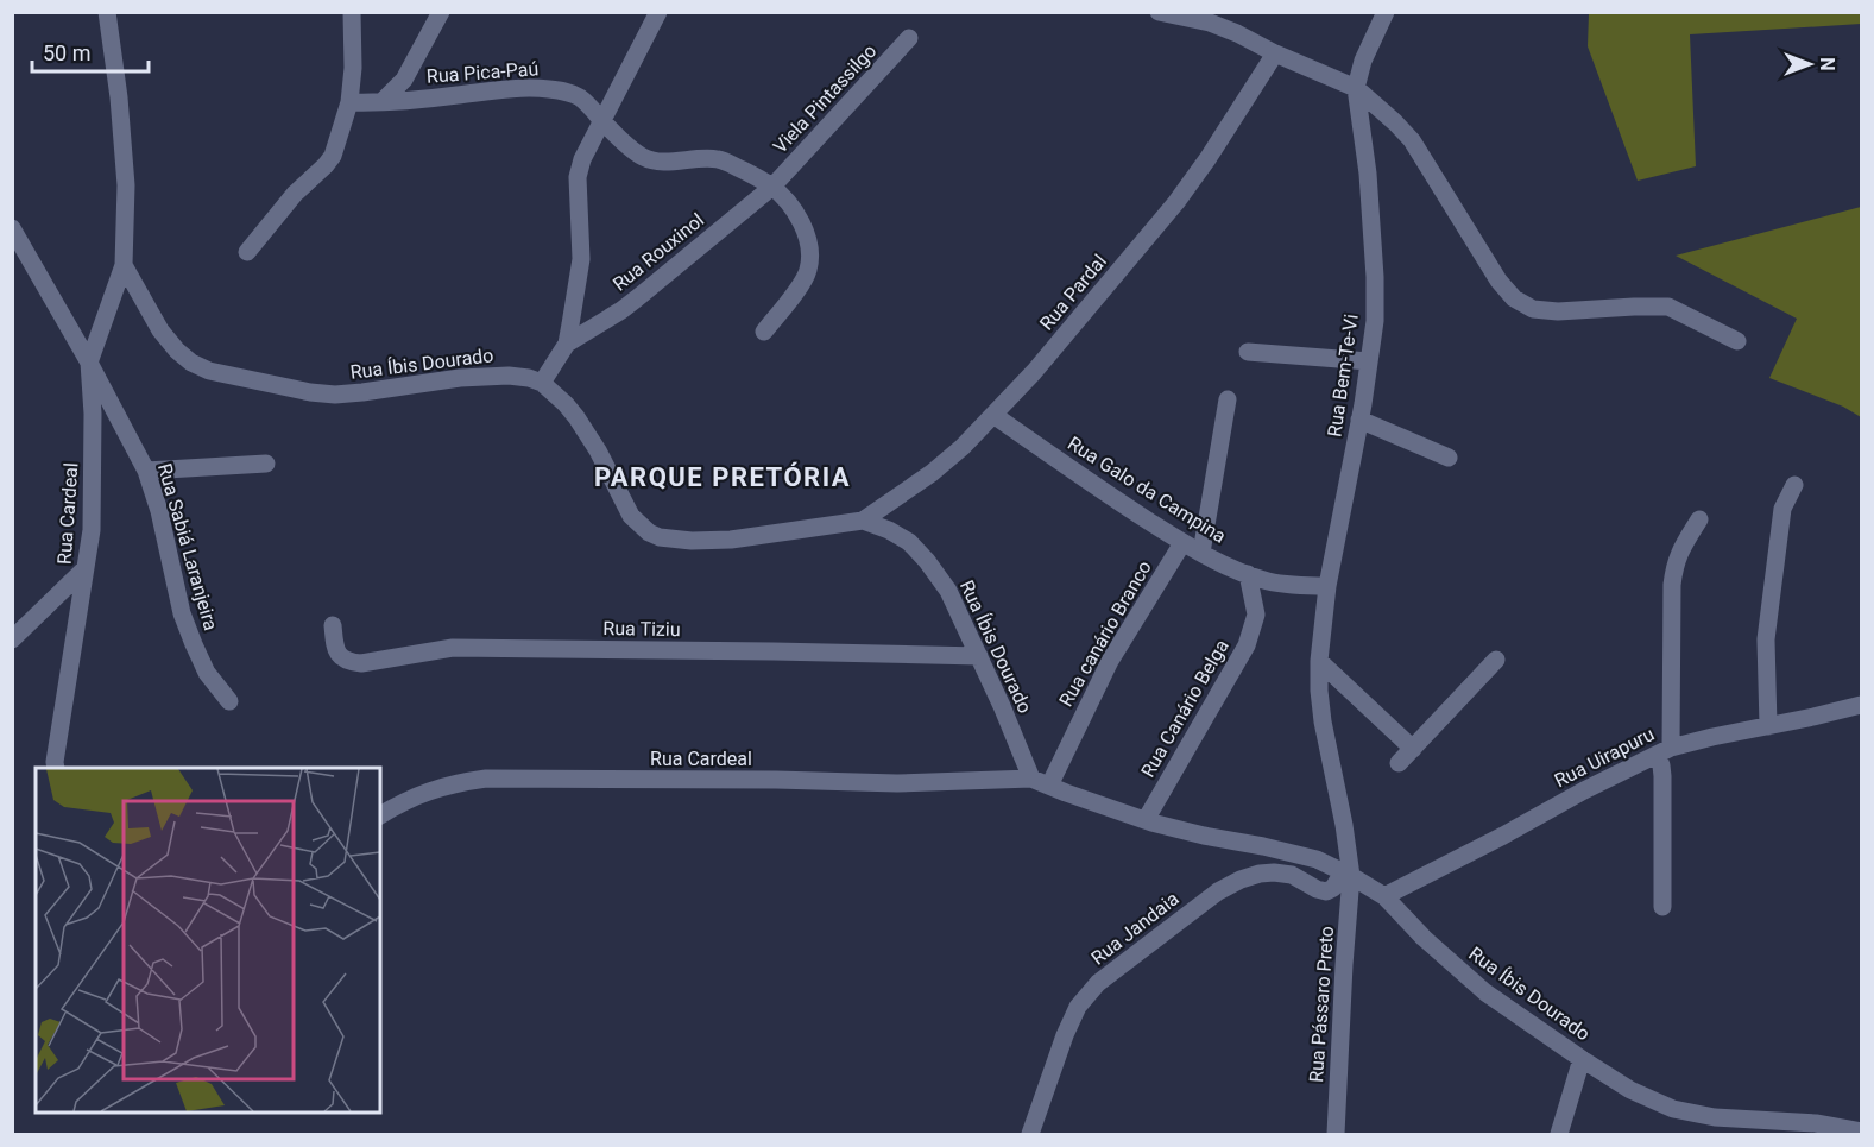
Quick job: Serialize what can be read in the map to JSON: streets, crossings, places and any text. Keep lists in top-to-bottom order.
{
  "streets": {
    "street": [
      "Rua Pica-Paú",
      "Viela Pintassilgo",
      "Rua Rouxinol",
      "Rua Pardal",
      "Rua Íbis Dourado",
      "Rua Bem-Te-Vi",
      "Rua Galo da Campina",
      "Rua Cardeal",
      "Rua Sabiá Laranjeira",
      "Rua Tiziu",
      "Rua canário Branco",
      "Rua Canário Belga",
      "Rua Uirapuru",
      "Rua Jandaia",
      "Rua Pássaro Preto"
    ]
  },
  "crossings": [
    ["Rua Pica-Paú", "Viela Pintassilgo"],
    ["Rua Pica-Paú", "Rua Rouxinol"],
    ["Viela Pintassilgo", "Rua Rouxinol"],
    ["Rua Pardal", "Rua Íbis Dourado"],
    ["Rua Pardal", "Rua Galo da Campina"],
    ["Rua Íbis Dourado", "Rua Bem-Te-Vi"],
    ["Rua Íbis Dourado", "Rua Cardeal"],
    ["Rua Íbis Dourado", "Rua Tiziu"],
    ["Rua Íbis Dourado", "Rua canário Branco"],
    ["Rua Íbis Dourado", "Rua Canário Belga"],
    ["Rua Íbis Dourado", "Rua Uirapuru"],
    ["Rua Íbis Dourado", "Rua Jandaia"],
    ["Rua Íbis Dourado", "Rua Pássaro Preto"],
    ["Rua Bem-Te-Vi", "Rua Galo da Campina"],
    ["Rua Bem-Te-Vi", "Rua Jandaia"],
    ["Rua Bem-Te-Vi", "Rua Pássaro Preto"],
    ["Rua Galo da Campina", "Rua canário Branco"],
    ["Rua Galo da Campina", "Rua Canário Belga"],
    ["Rua Cardeal", "Rua Sabiá Laranjeira"],
    ["Rua Jandaia", "Rua Pássaro Preto"]
  ],
  "districts": ["PARQUE PRETÓRIA"],
  "scale_bar": "50 m",
  "north": "right"
}
